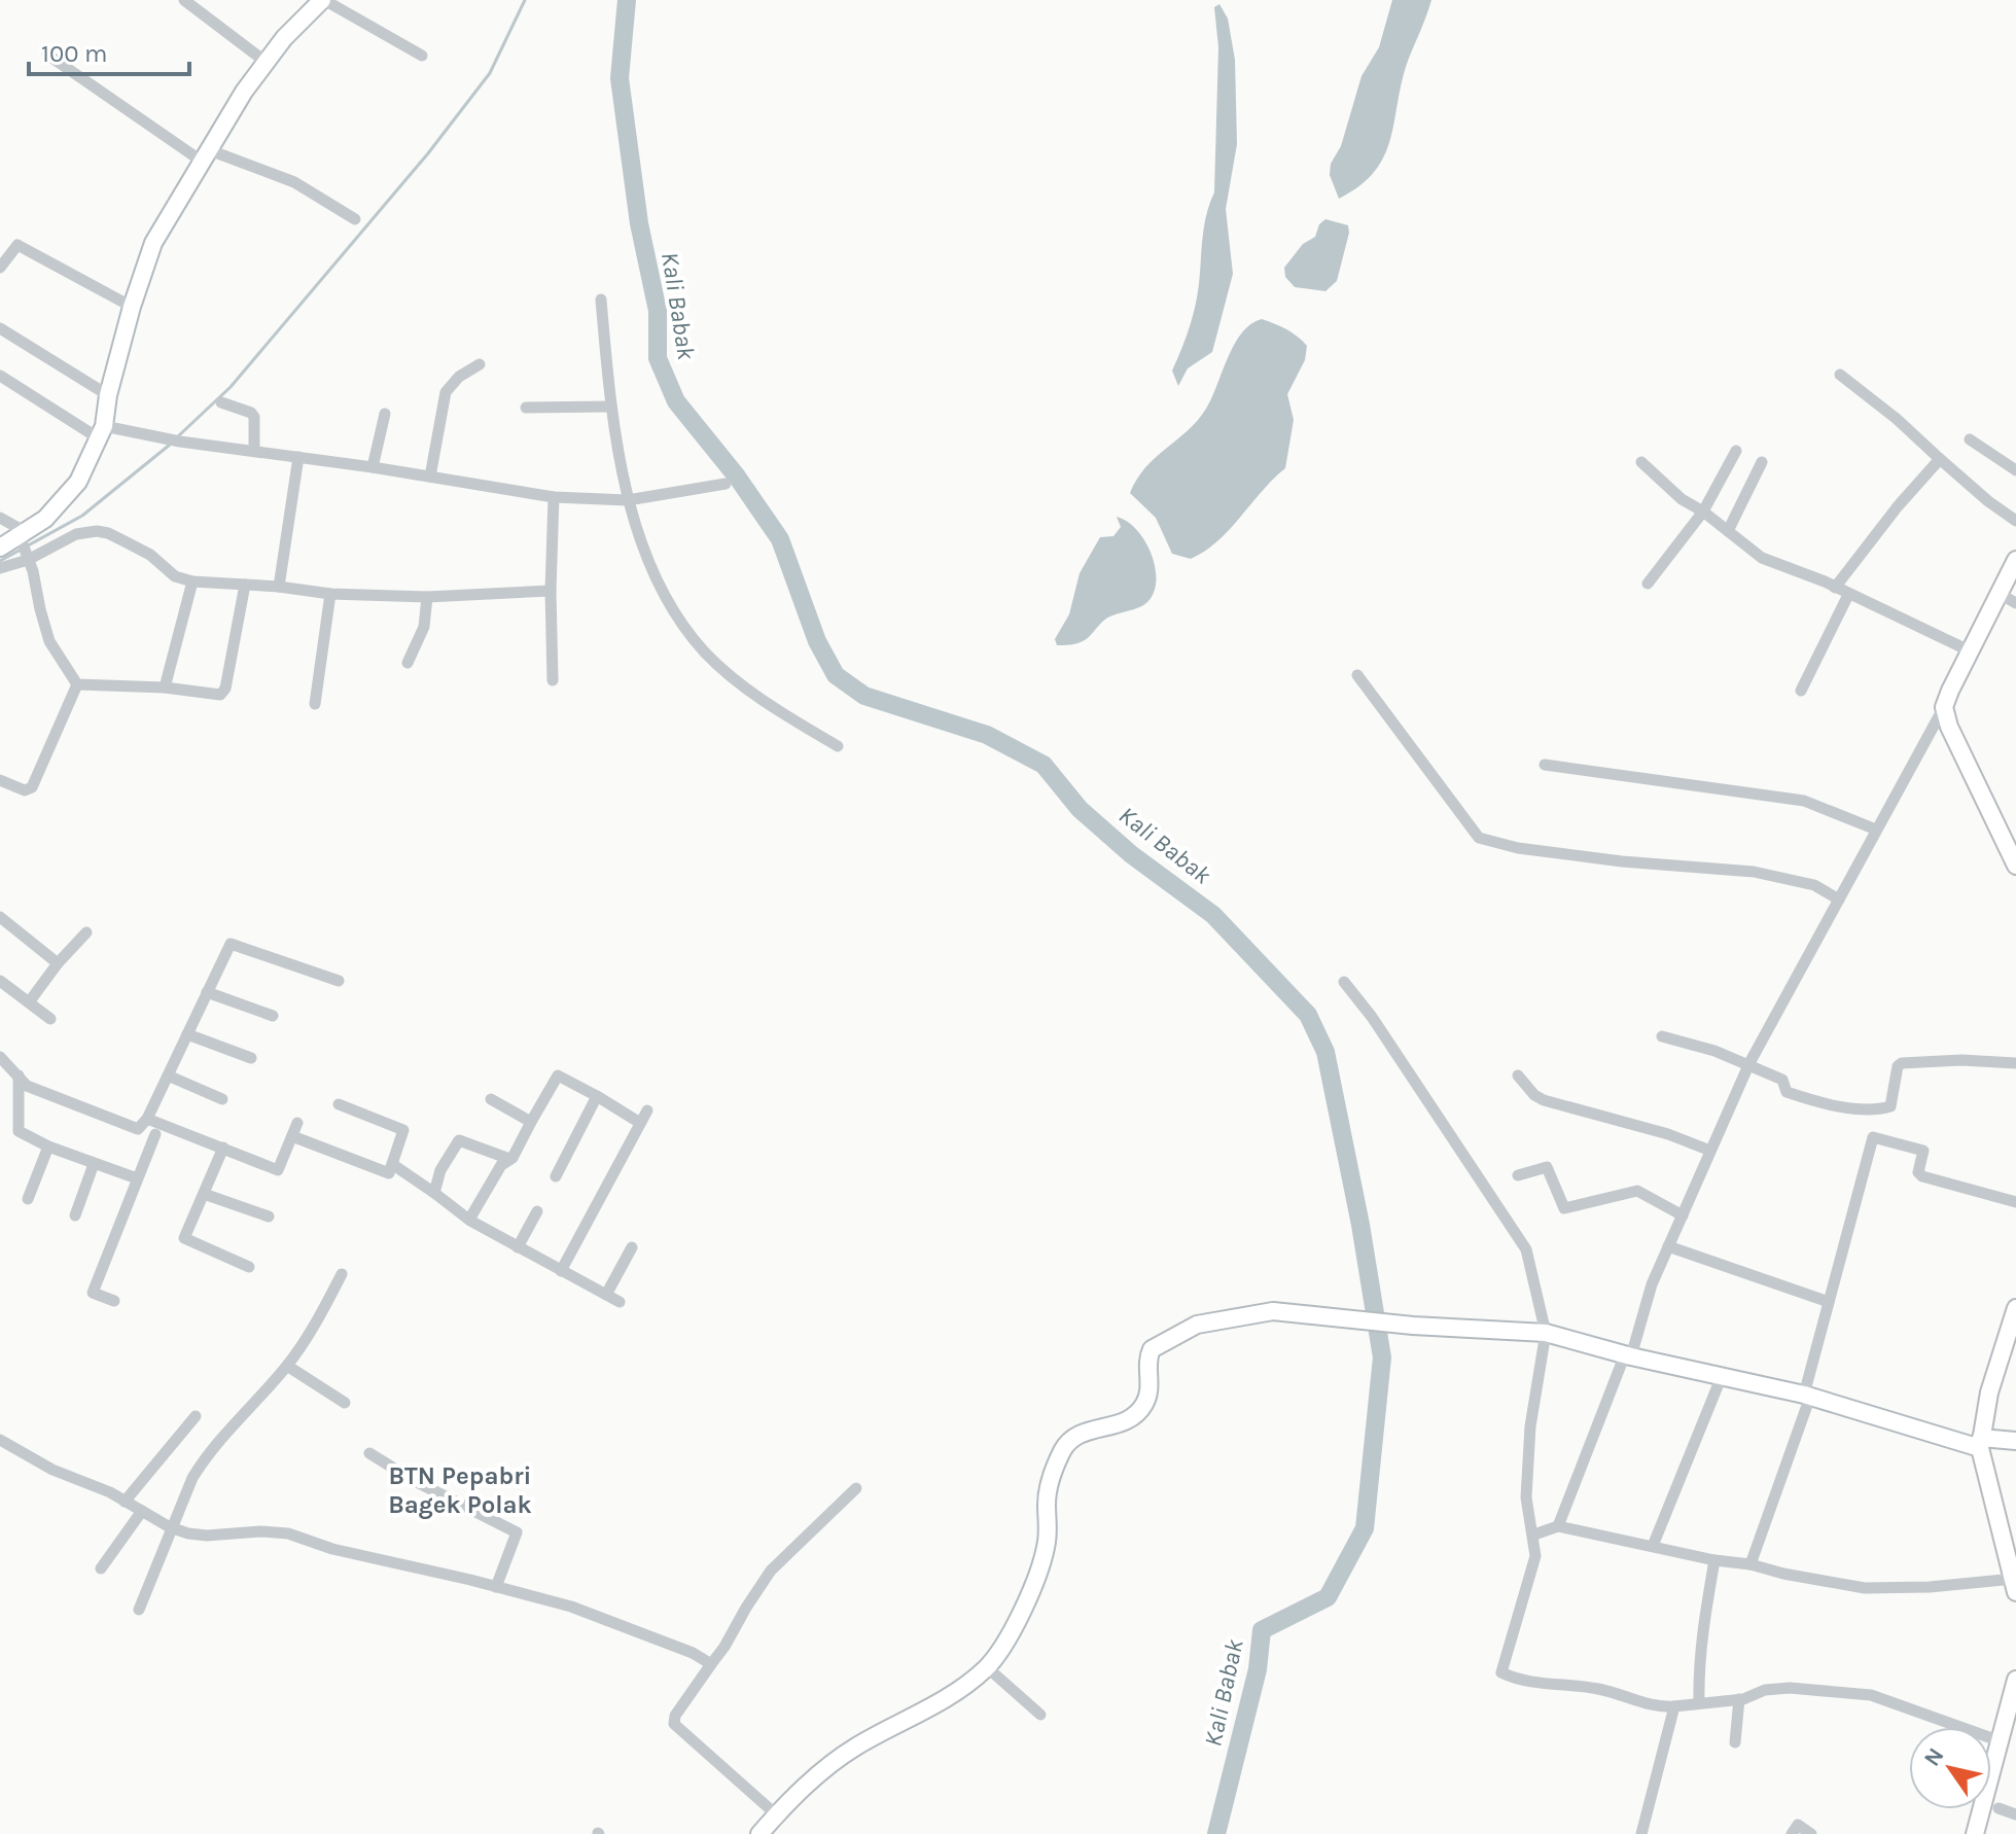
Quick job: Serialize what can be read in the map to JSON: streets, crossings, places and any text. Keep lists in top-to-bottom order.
{
  "districts": ["BTN Pepabri Bagek Polak"],
  "water": ["Kali Babak"],
  "scale_bar": "100 m",
  "north": "top left"
}
